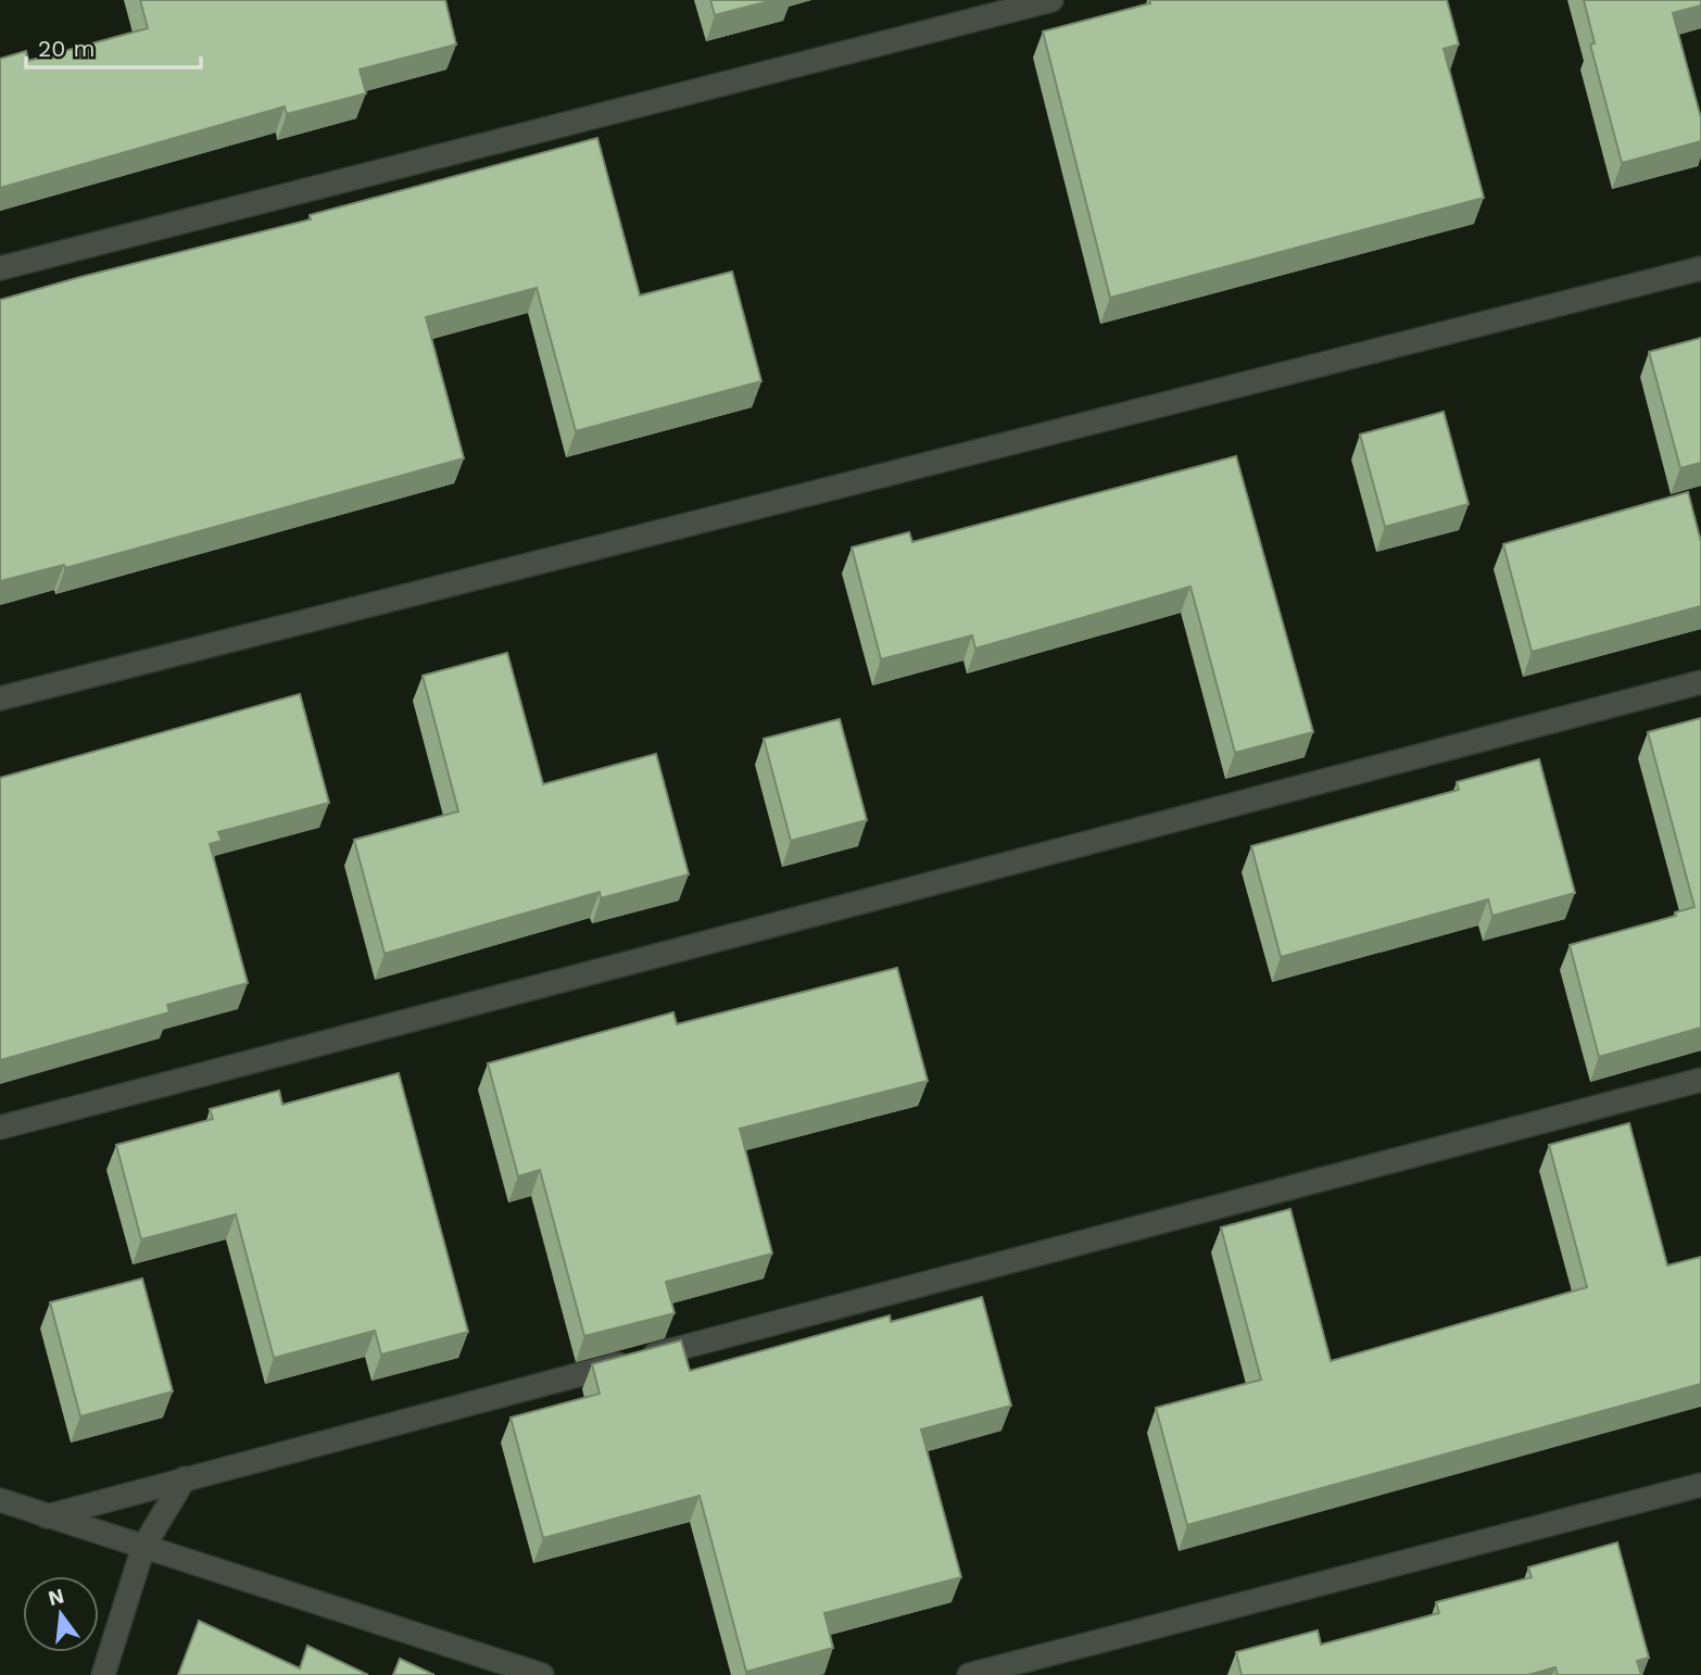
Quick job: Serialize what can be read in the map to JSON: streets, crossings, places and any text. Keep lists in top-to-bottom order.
{
  "scale_bar": "20 m",
  "north": "top"
}
